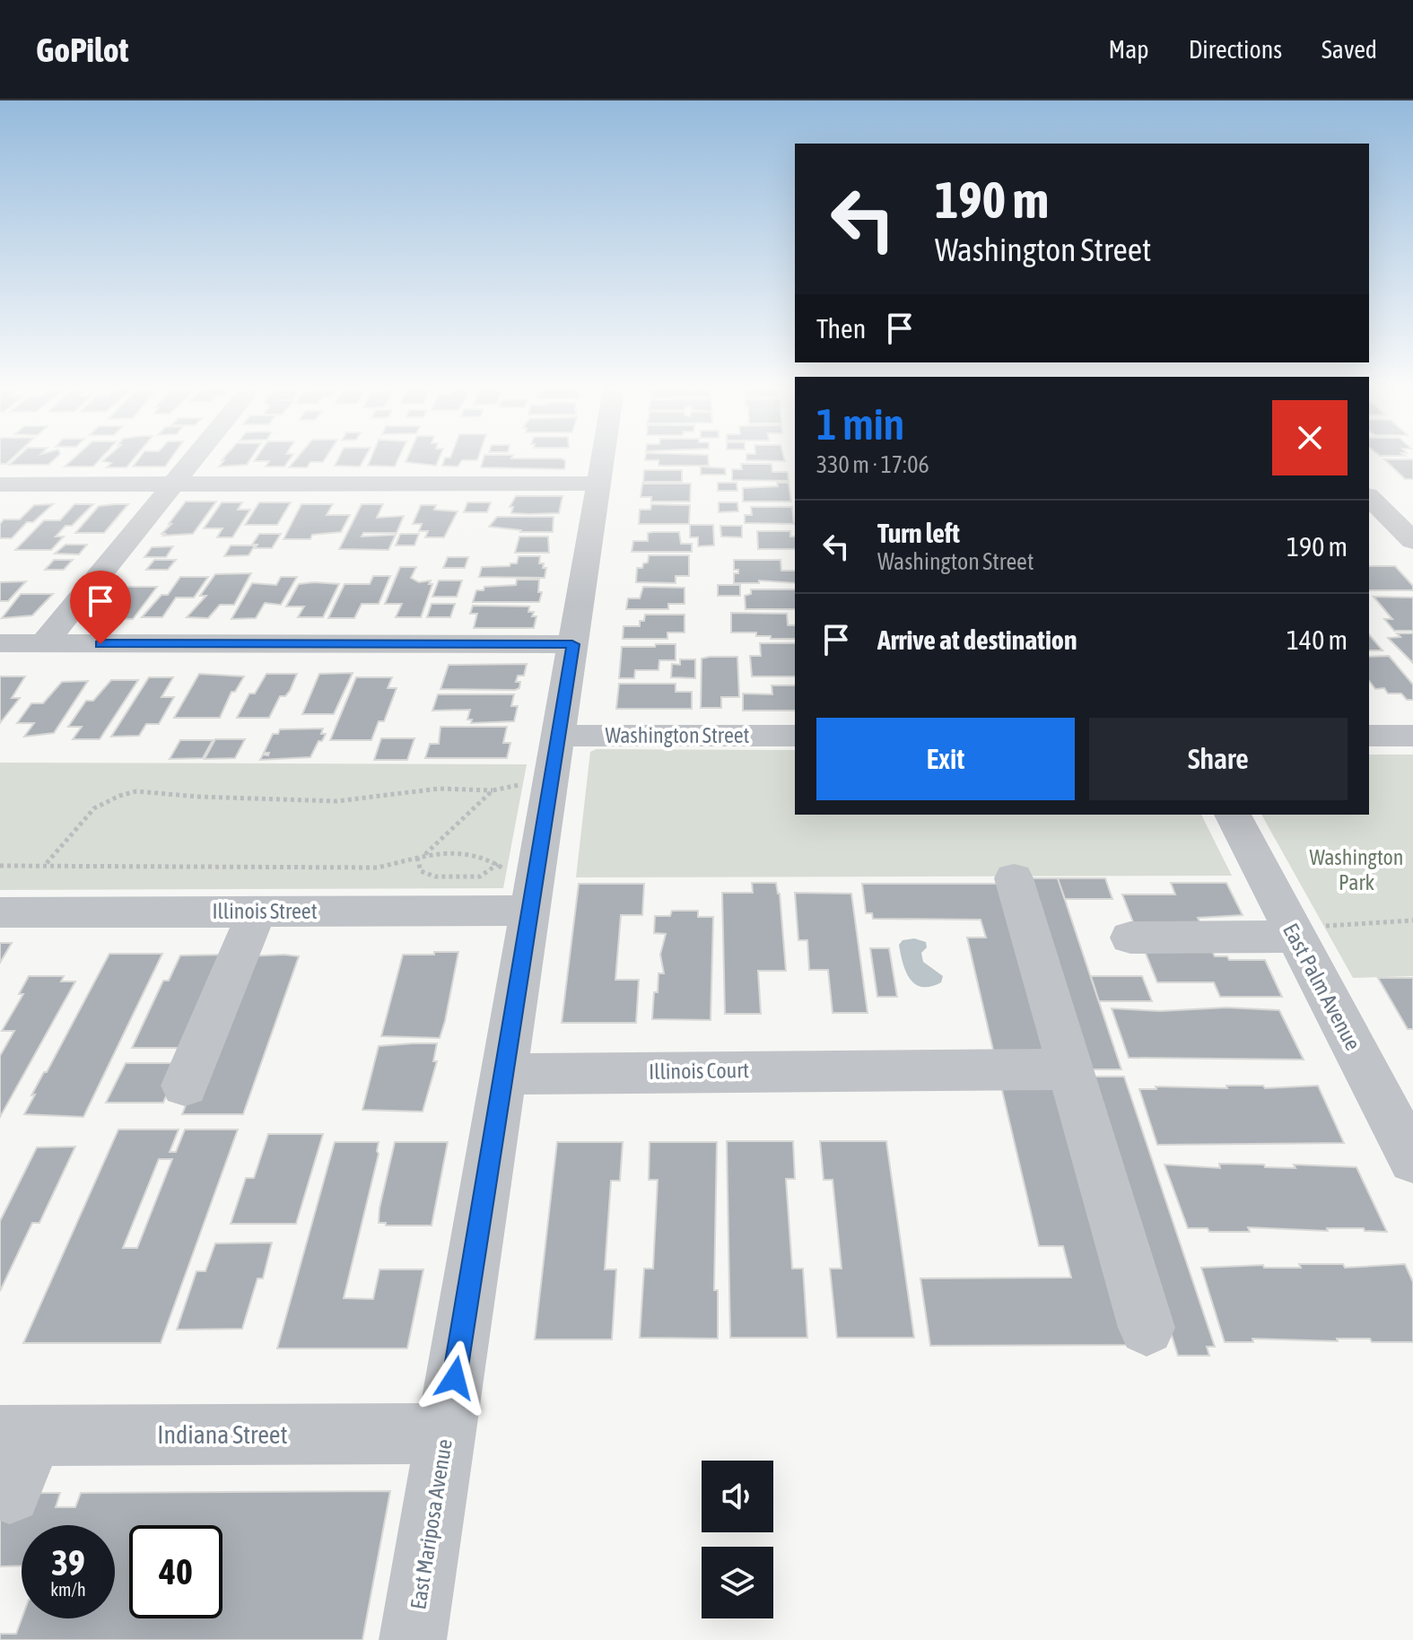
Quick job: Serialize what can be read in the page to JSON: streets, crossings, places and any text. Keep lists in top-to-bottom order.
{
  "streets": {
    "street": [
      "Washington Street",
      "Illinois Street",
      "East Palm Avenue",
      "Illinois Court",
      "Indiana Street",
      "East Mariposa Avenue"
    ]
  },
  "crossings": [
    ["Washington Street", "East Mariposa Avenue"],
    ["Illinois Street", "East Mariposa Avenue"],
    ["Illinois Court", "East Mariposa Avenue"],
    ["Indiana Street", "East Mariposa Avenue"]
  ],
  "parks": ["Washington Park"],
  "page": {
    "header": "GoPilot",
    "nav": ["Map", "Directions", "Saved"],
    "turn": ["190 m", "Washington Street"],
    "then": "Then",
    "heading": ["1 min", "330 m · 17:06"],
    "list": [
      {
        "name": "Turn left",
        "note": "Washington Street",
        "value": "190 m"
      },
      {
        "name": "Arrive at destination",
        "value": "140 m"
      }
    ],
    "buttons": ["Exit", "Share"],
    "speed": "39 km/h",
    "limit": "40"
  }
}
